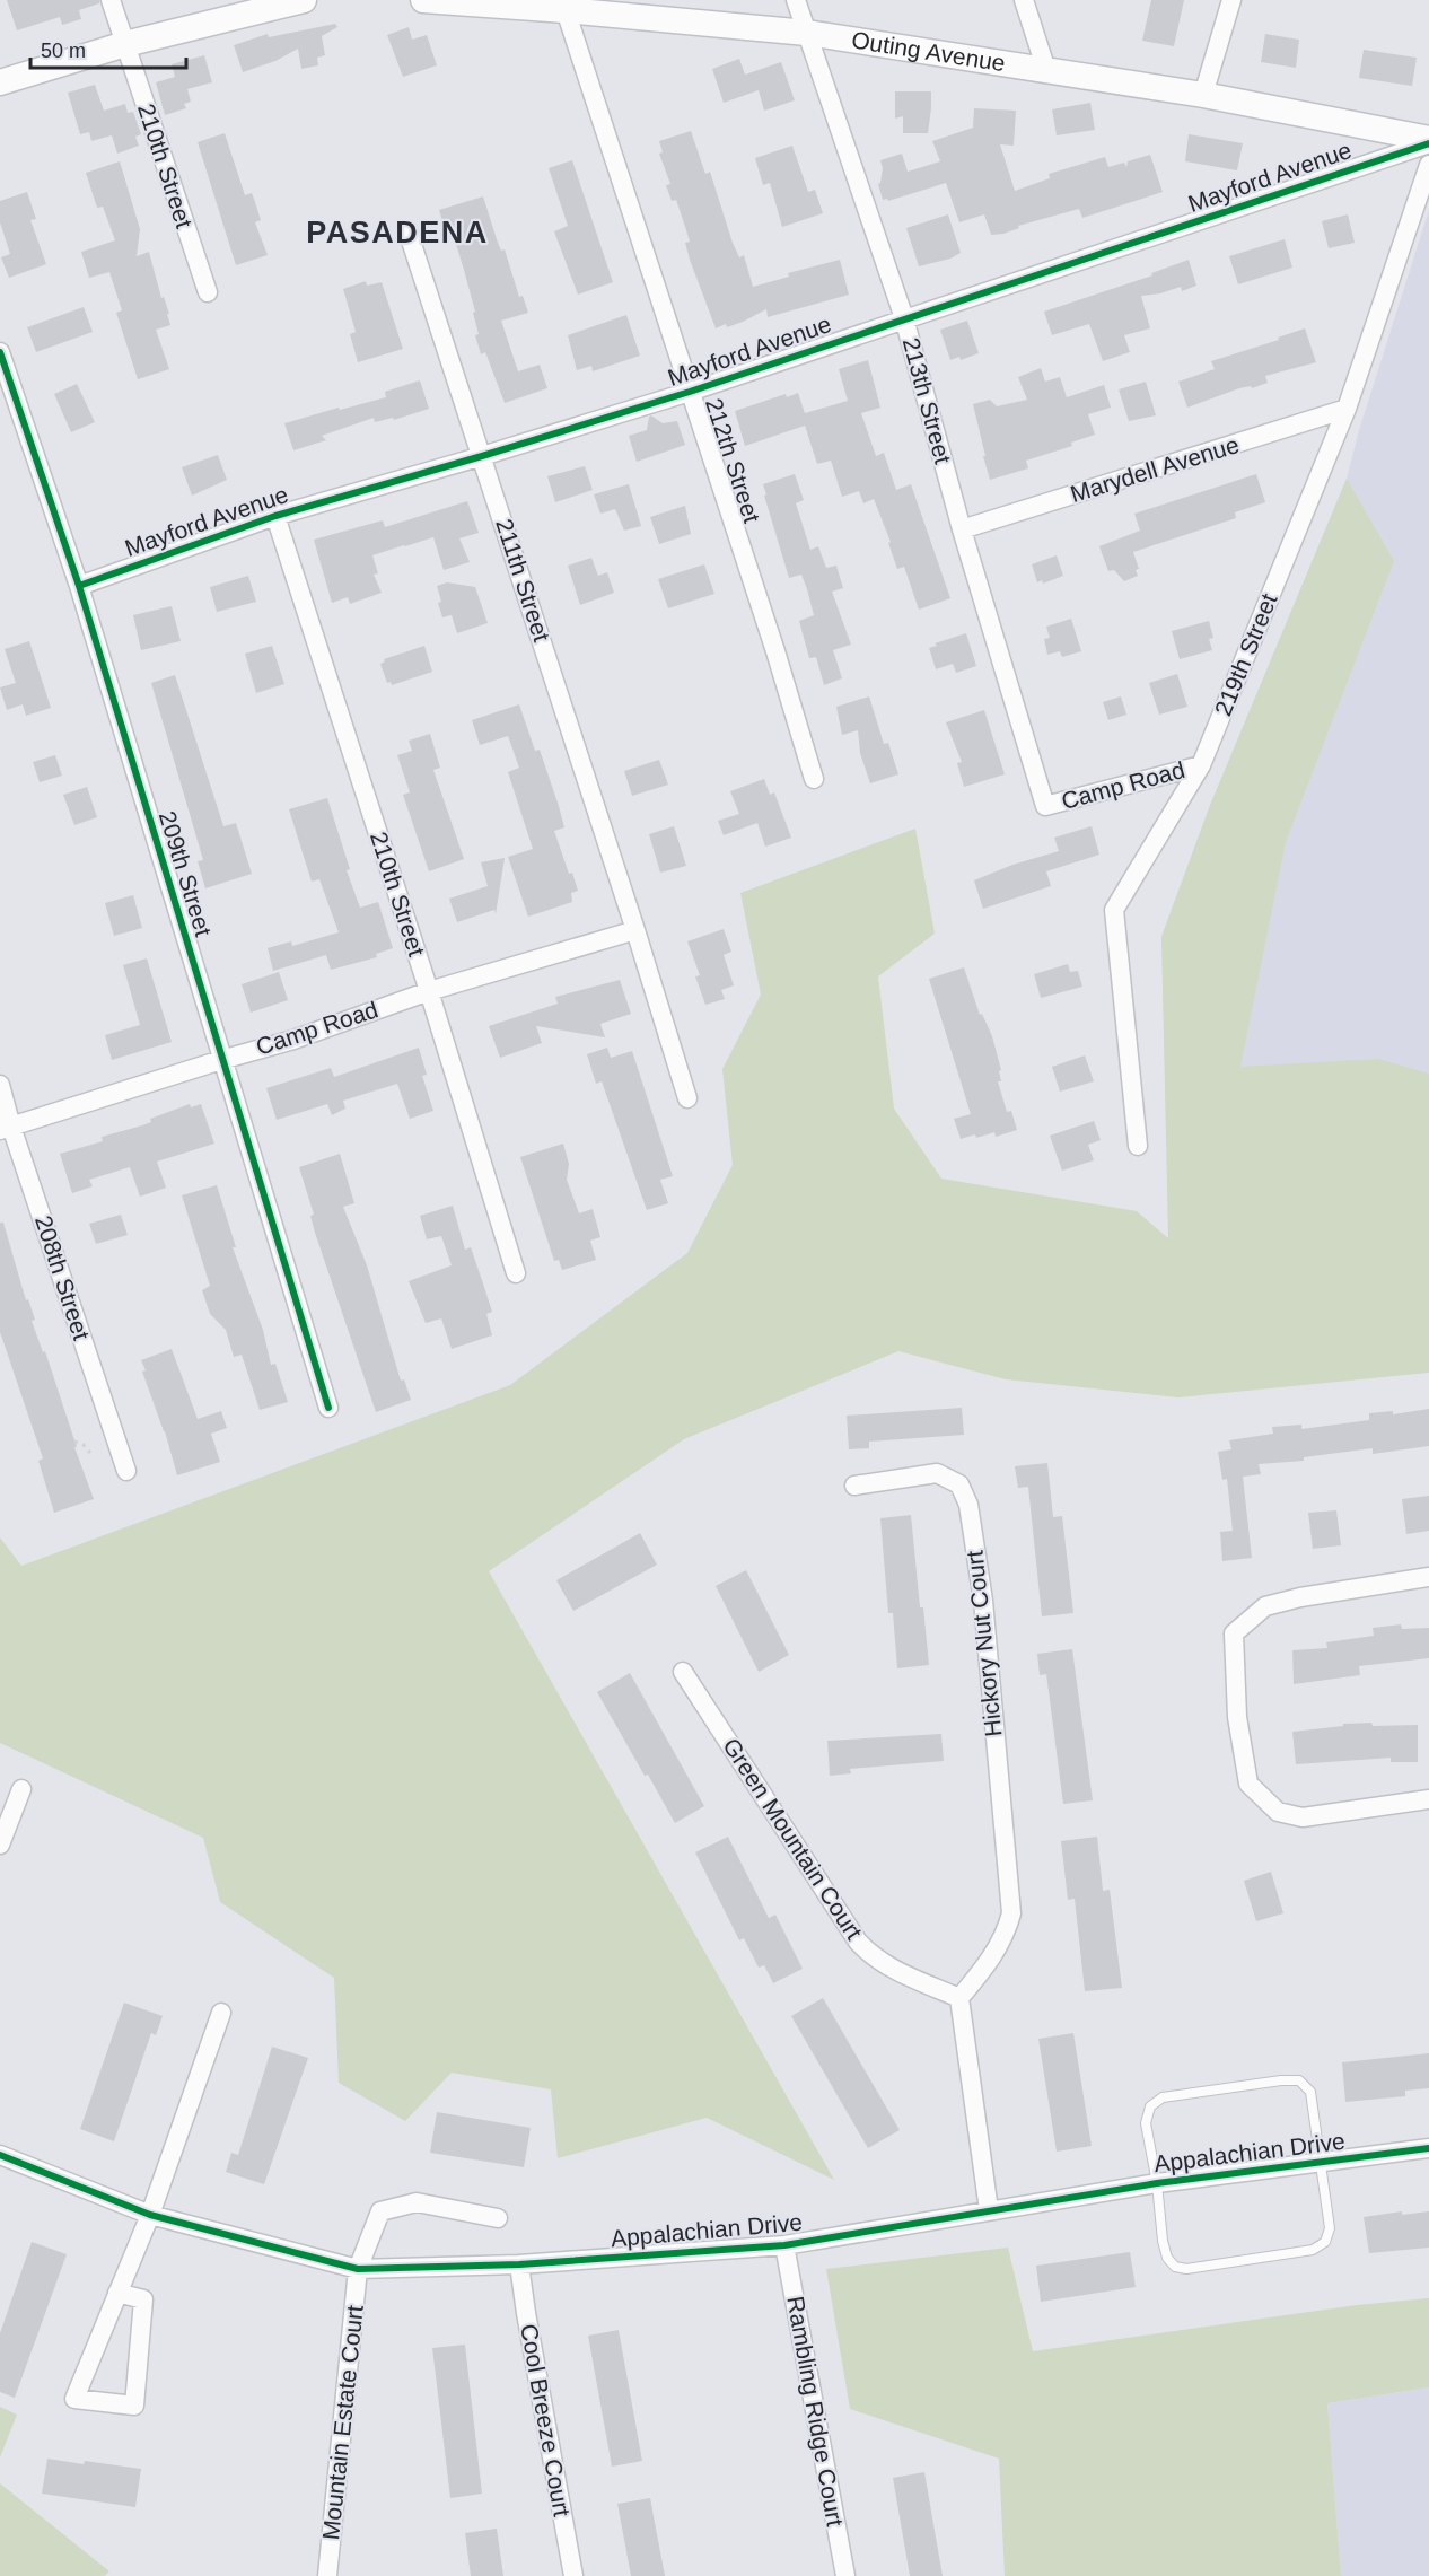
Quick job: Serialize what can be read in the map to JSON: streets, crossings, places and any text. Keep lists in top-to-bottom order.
{
  "streets": {
    "street": [
      "Outing Avenue",
      "210th Street",
      "Mayford Avenue",
      "213th Street",
      "212th Street",
      "Marydell Avenue",
      "211th Street",
      "219th Street",
      "Camp Road",
      "209th Street",
      "208th Street",
      "Hickory Nut Court",
      "Green Mountain Court",
      "Appalachian Drive",
      "Rambling Ridge Court",
      "Cool Breeze Court",
      "Mountain Estate Court"
    ]
  },
  "crossings": [
    ["Outing Avenue", "Mayford Avenue"],
    ["Outing Avenue", "213th Street"],
    ["Outing Avenue", "212th Street"],
    ["210th Street", "Mayford Avenue"],
    ["210th Street", "Camp Road"],
    ["Mayford Avenue", "213th Street"],
    ["Mayford Avenue", "212th Street"],
    ["Mayford Avenue", "211th Street"],
    ["Mayford Avenue", "209th Street"],
    ["213th Street", "Marydell Avenue"],
    ["213th Street", "Camp Road"],
    ["Marydell Avenue", "219th Street"],
    ["211th Street", "Camp Road"],
    ["219th Street", "Camp Road"],
    ["Camp Road", "209th Street"],
    ["Camp Road", "208th Street"],
    ["Hickory Nut Court", "Green Mountain Court"],
    ["Appalachian Drive", "Rambling Ridge Court"],
    ["Appalachian Drive", "Cool Breeze Court"],
    ["Appalachian Drive", "Mountain Estate Court"]
  ],
  "districts": ["PASADENA"],
  "scale_bar": "50 m"
}
